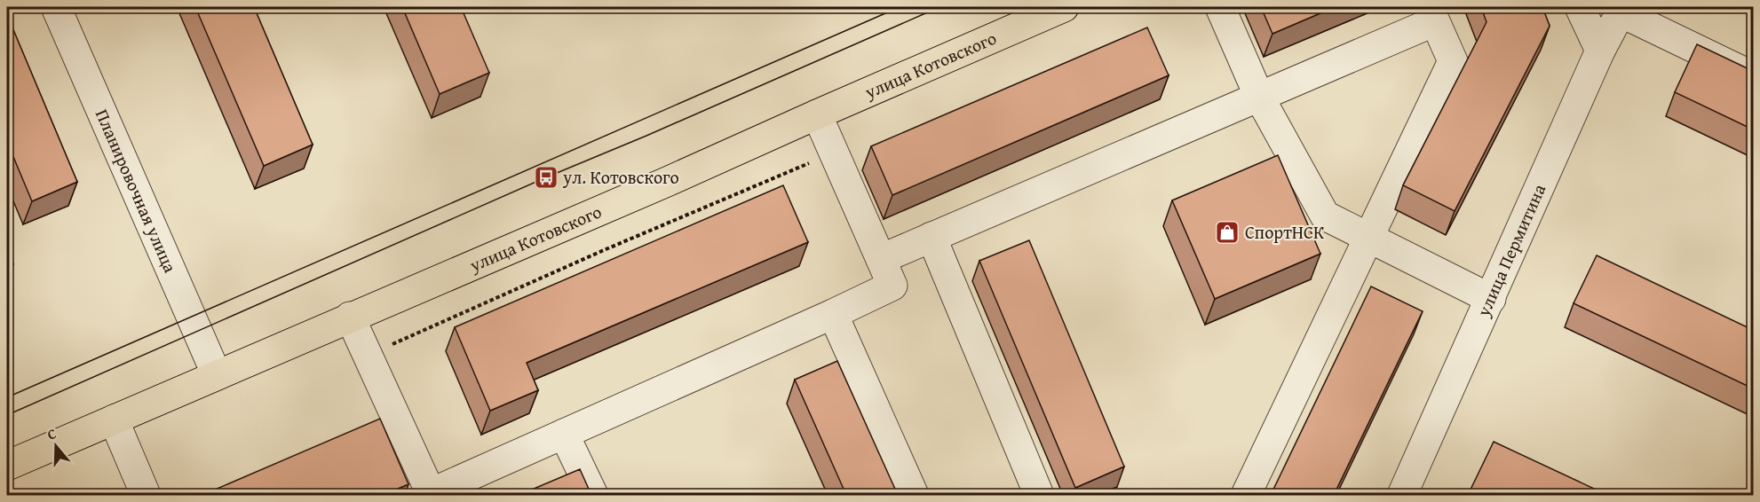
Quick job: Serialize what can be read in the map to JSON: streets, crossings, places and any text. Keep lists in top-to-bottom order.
{
  "streets": {
    "main road": ["улица Котовского"],
    "street": ["Планировочная улица", "улица Пермитина"]
  },
  "crossings": [
    ["улица Котовского", "Планировочная улица"]
  ],
  "places": {
    "bus stop": ["ул. Котовского"],
    "shop": ["СпортНСК"]
  },
  "north": "top"
}
